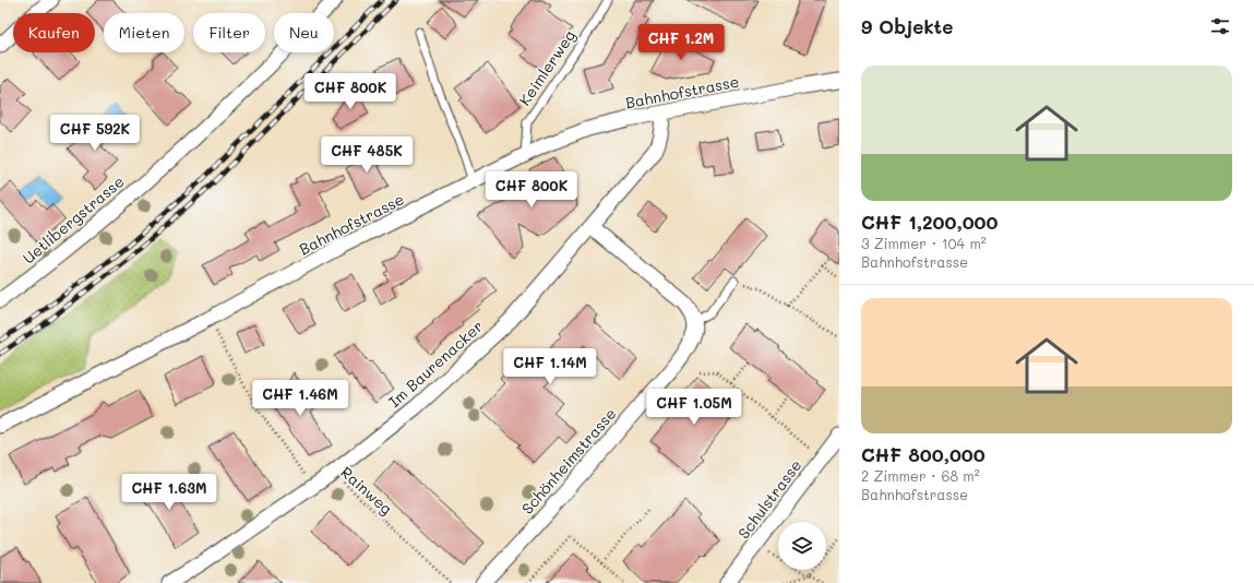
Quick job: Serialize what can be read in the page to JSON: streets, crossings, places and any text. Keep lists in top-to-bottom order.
{
  "streets": {
    "street": [
      "Bahnhofstrasse",
      "Uetlibergstrasse",
      "Im Baurenacker",
      "Schönheimstrasse",
      "Schulstrasse"
    ],
    "lane": ["Keimlerweg"],
    "path": ["Rainweg"]
  },
  "crossings": [
    ["Keimlerweg", "Bahnhofstrasse"],
    ["Bahnhofstrasse", "Im Baurenacker"],
    ["Im Baurenacker", "Rainweg"]
  ],
  "page": {
    "heading": "9 Objekte",
    "chip": [
      "Kaufen",
      "Mieten",
      "Filter",
      "Neu"
    ],
    "price": [
      "CHF 1.2M",
      "CHF 800K",
      "CHF 592K",
      "CHF 485K",
      "CHF 800K",
      "CHF 1.14M",
      "CHF 1.46M",
      "CHF 1.05M",
      "CHF 1.63M"
    ],
    "list": [
      {
        "name": "CHF 1,200,000",
        "note": "3 Zimmer · 104 m² · Bahnhofstrasse"
      },
      {
        "name": "CHF 800,000",
        "note": "2 Zimmer · 68 m² · Bahnhofstrasse"
      }
    ]
  }
}
